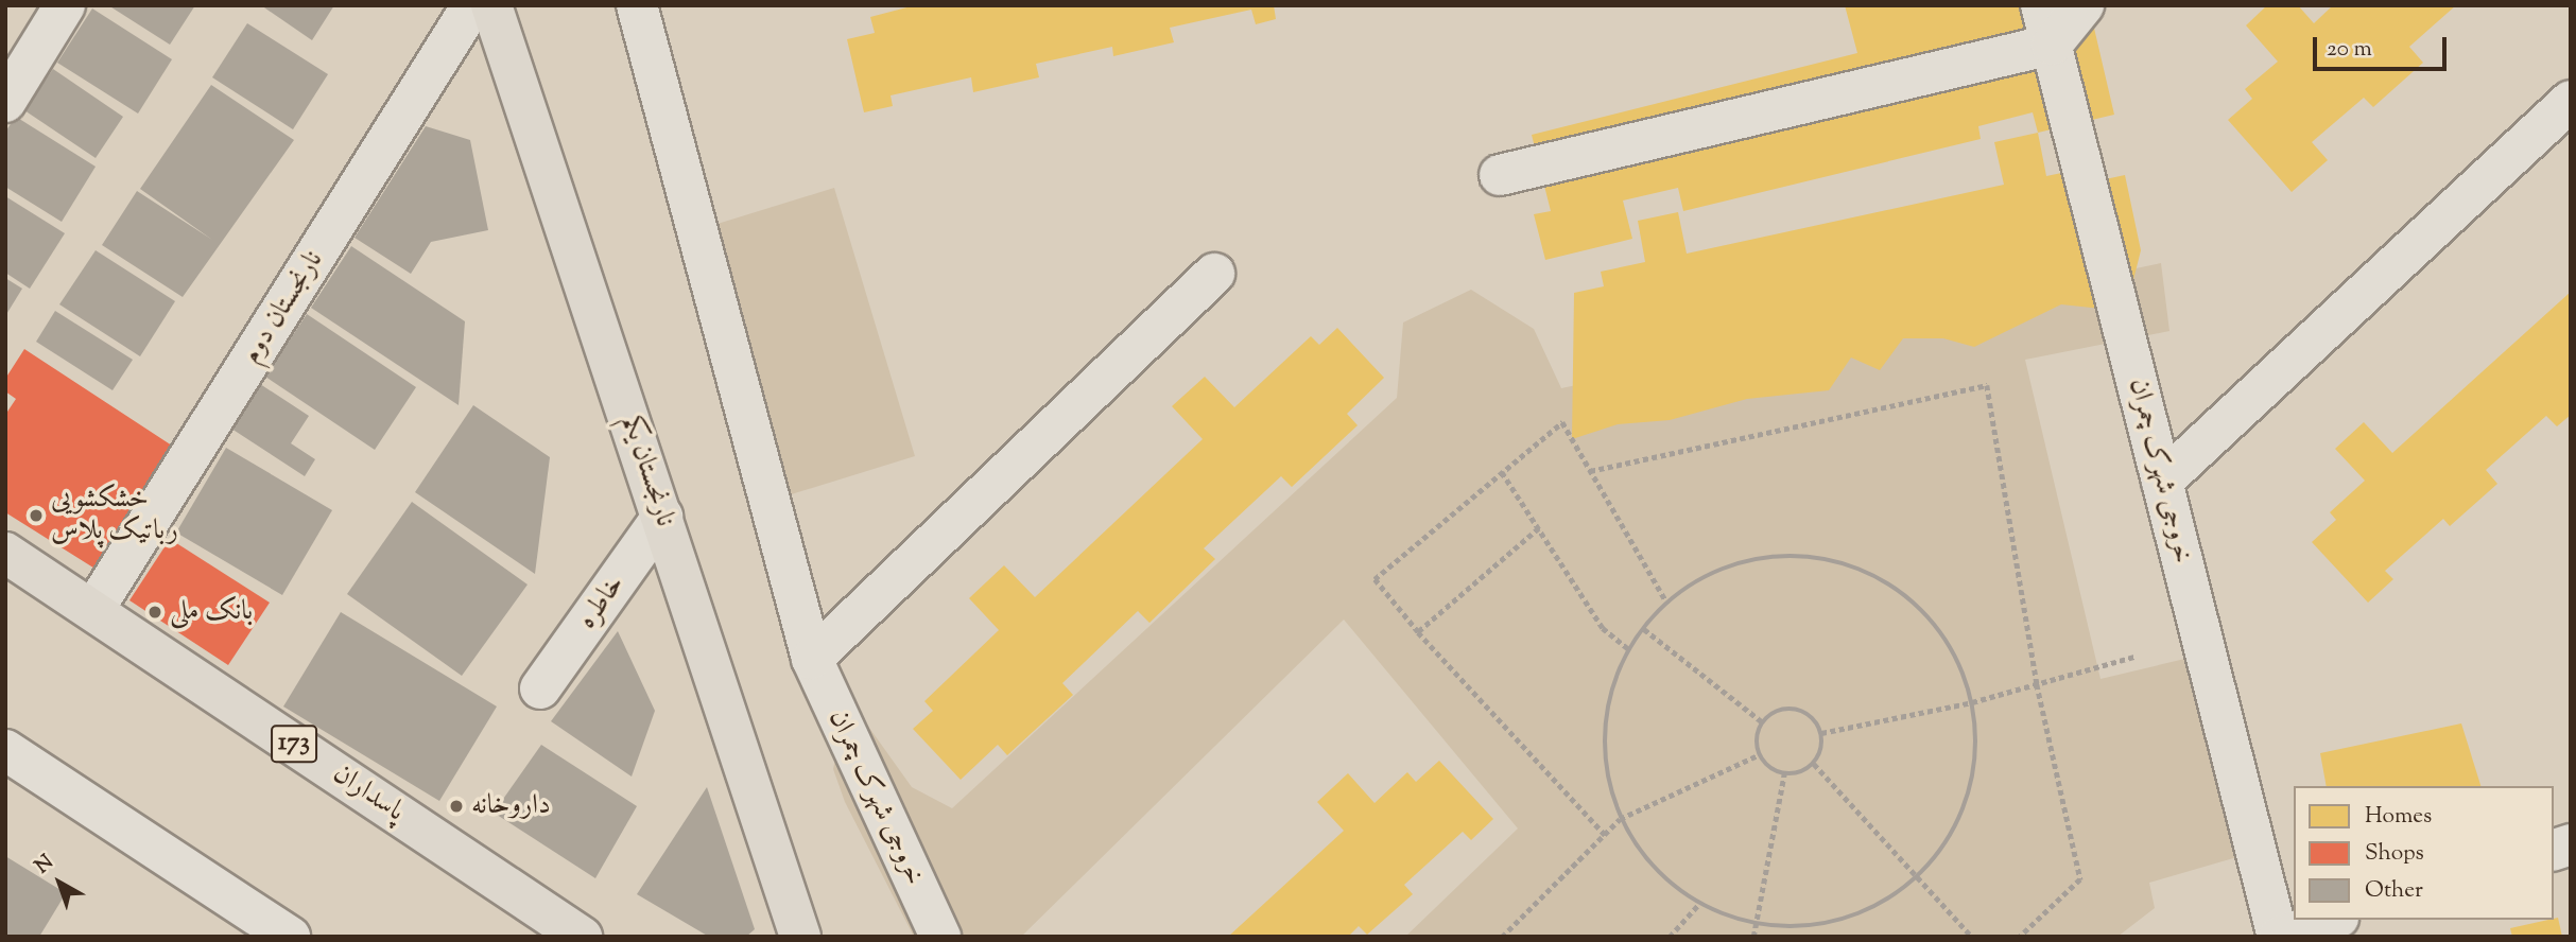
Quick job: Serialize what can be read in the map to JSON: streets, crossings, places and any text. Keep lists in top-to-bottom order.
{
  "streets": {
    "main road": ["نارنجستان یکم", "173", "پاسداران"],
    "street": ["نارنجستان دوم", "خروجی شهرک چمران", "خاطره"]
  },
  "crossings": [
    ["نارنجستان دوم", "پاسداران"],
    ["نارنجستان یکم", "خاطره"]
  ],
  "places": ["خشکشویی رباتیک پلاس", "بانک ملی", "داروخانه"],
  "legend": ["Homes", "Shops", "Other"],
  "scale_bar": "20 m",
  "north": "top left"
}
